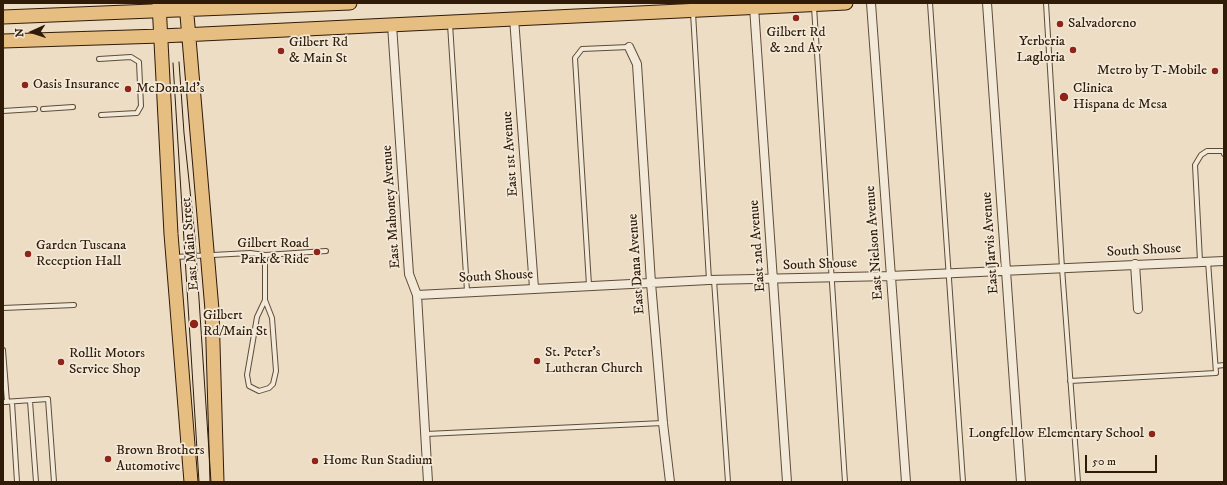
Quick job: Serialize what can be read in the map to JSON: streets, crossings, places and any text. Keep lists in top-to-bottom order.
{
  "streets": {
    "main road": ["East Main Street"],
    "street": [
      "East 1st Avenue",
      "East Mahoney Avenue",
      "East Nielson Avenue",
      "East Jarvis Avenue",
      "East 2nd Avenue",
      "South Shouse",
      "East Dana Avenue"
    ]
  },
  "crossings": [
    ["East 1st Avenue", "South Shouse"],
    ["East Mahoney Avenue", "South Shouse"],
    ["East Nielson Avenue", "South Shouse"],
    ["East Jarvis Avenue", "South Shouse"],
    ["East 2nd Avenue", "South Shouse"],
    ["South Shouse", "East Dana Avenue"]
  ],
  "places": [
    "Gilbert Rd & 2nd Av",
    "Salvadoreno",
    "Yerberia Lagloria",
    "Gilbert Rd & Main St",
    "Metro by T-Mobile",
    "Oasis Insurance",
    "McDonald's",
    "Clinica Hispana de Mesa",
    "Gilbert Road Park & Ride",
    "Garden Tuscana Reception Hall",
    "Gilbert Rd/Main St",
    "St. Peter's Lutheran Church",
    "Rollit Motors Service Shop",
    "Longfellow Elementary School",
    "Brown Brothers Automotive",
    "Home Run Stadium"
  ],
  "scale_bar": "50 m",
  "north": "left"
}
